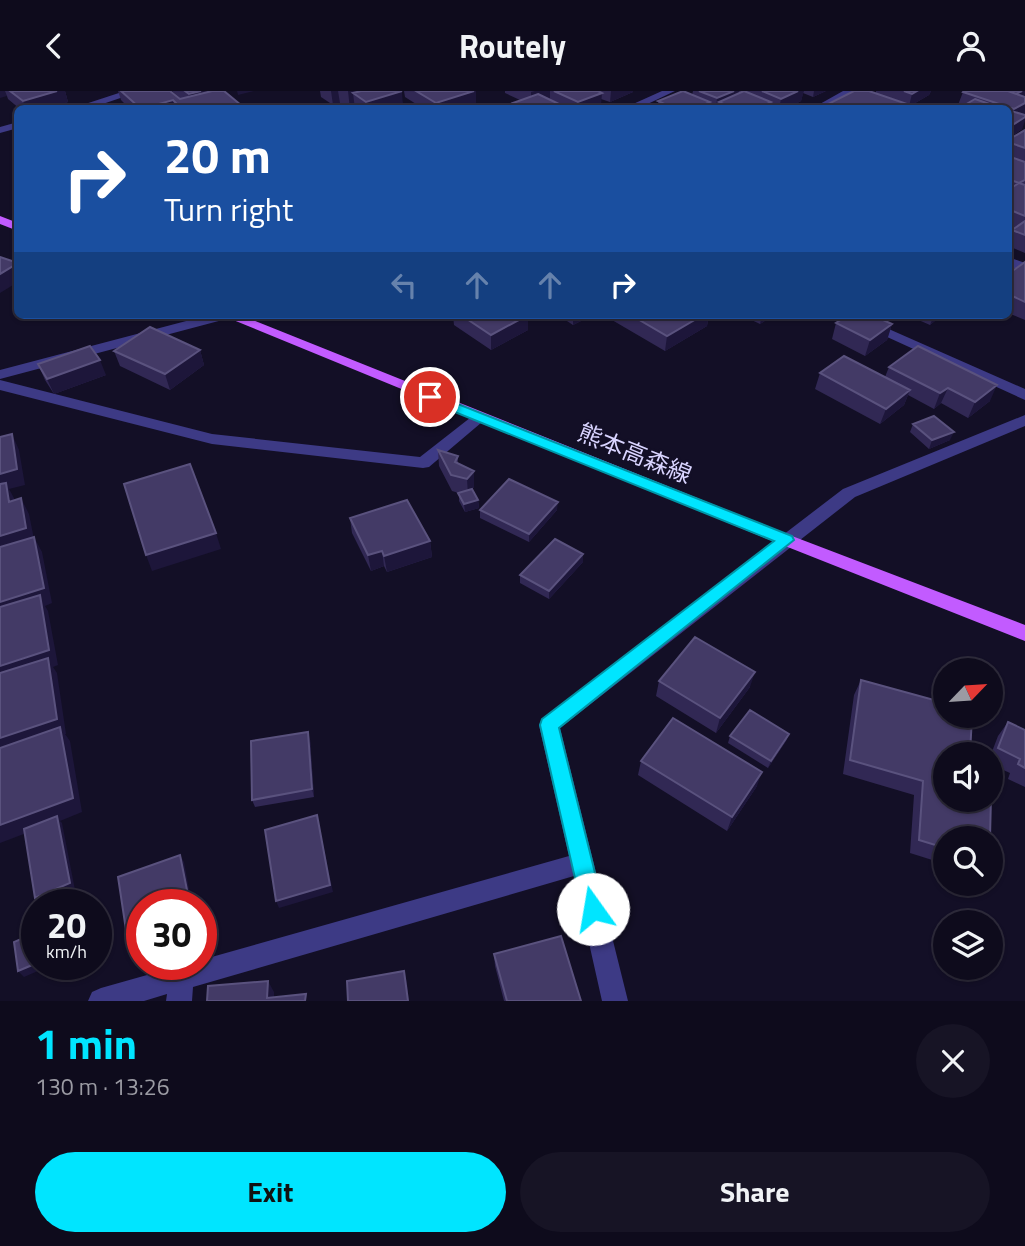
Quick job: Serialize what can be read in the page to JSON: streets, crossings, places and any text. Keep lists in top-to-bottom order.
{
  "streets": {
    "main road": ["熊本高森線"]
  },
  "north": "top right",
  "page": {
    "header": "Routely",
    "turn": ["20 m", "Turn right"],
    "speed": "20 km/h",
    "limit": "30",
    "heading": ["1 min", "130 m · 13:26"],
    "buttons": ["Exit", "Share"]
  }
}
